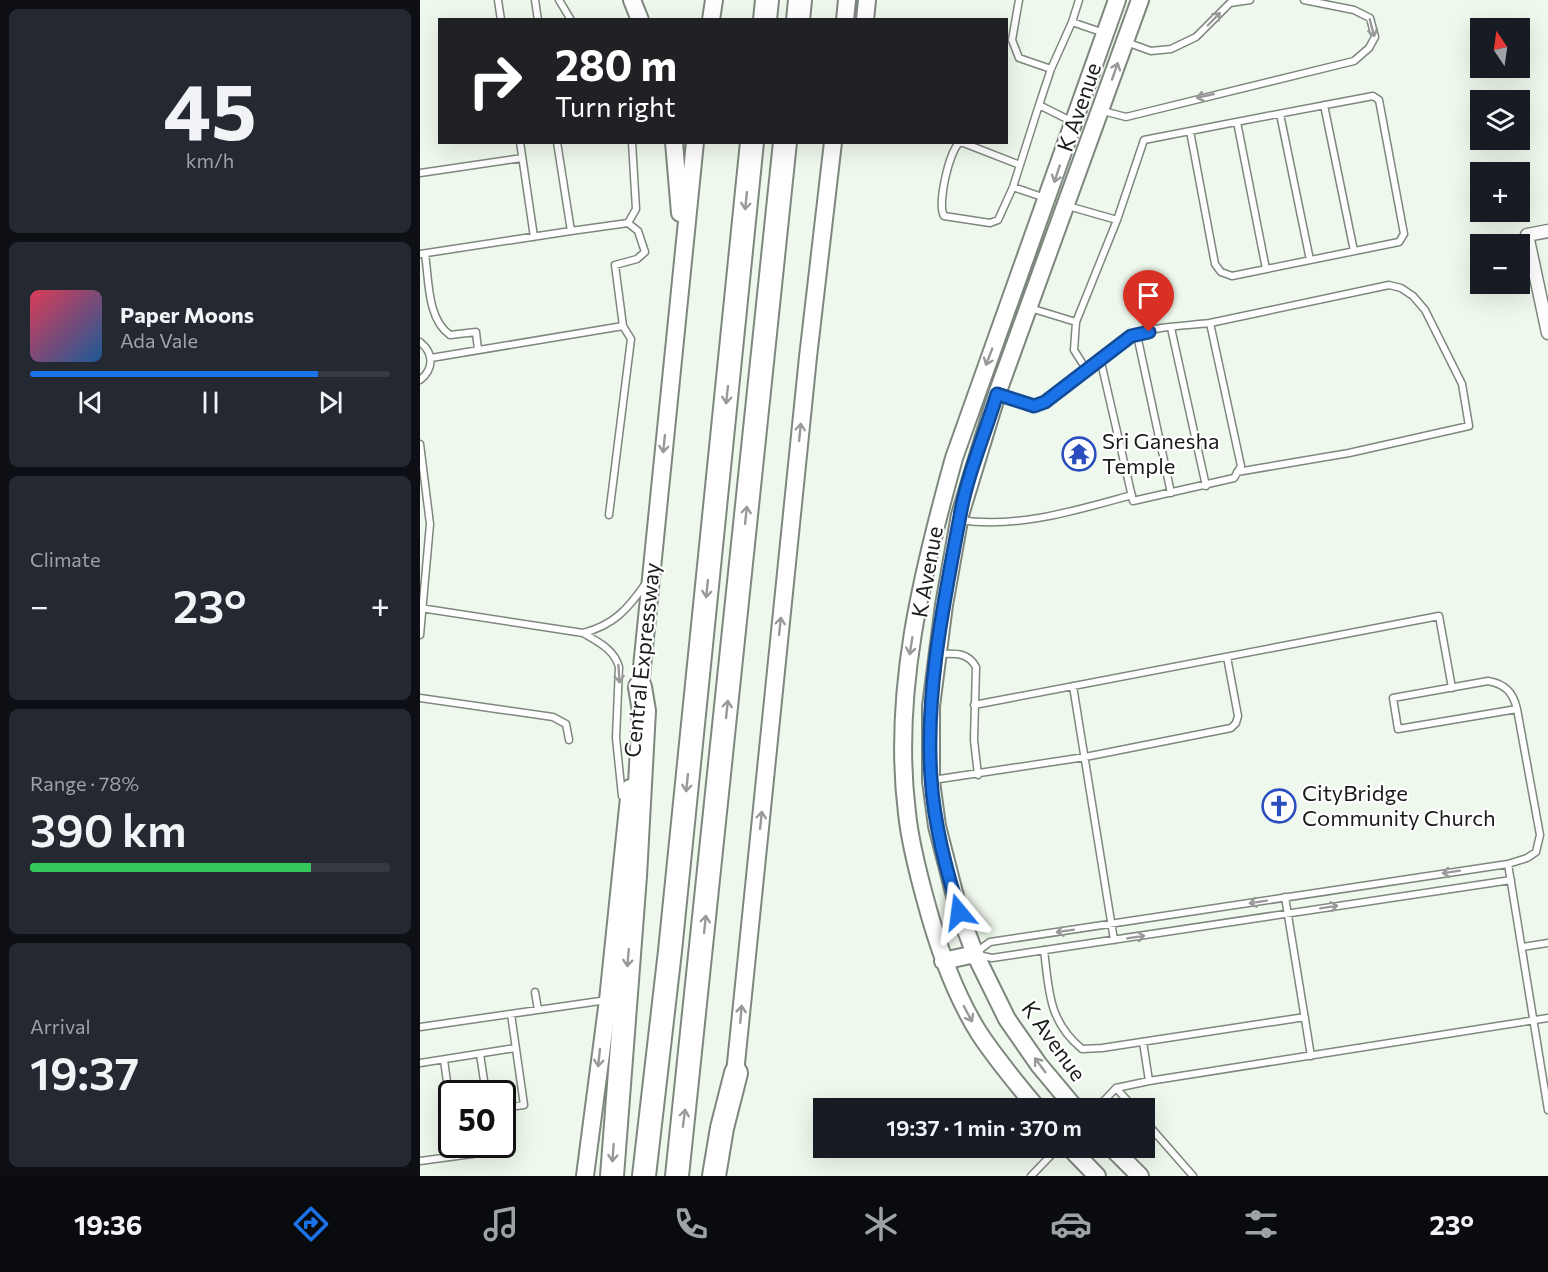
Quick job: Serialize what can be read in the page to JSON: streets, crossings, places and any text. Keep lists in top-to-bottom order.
{
  "streets": {
    "main road": ["K Avenue", "Central Expressway"]
  },
  "places": {
    "temple": ["Sri Ganesha Temple"],
    "church": ["CityBridge Community Church"]
  },
  "north": "top",
  "page": {
    "tile": [
      ["45", "km/h"],
      "Climate",
      ["Range · 78%", "390 km"],
      ["Arrival", "19:37"]
    ],
    "map_buttons": ["+", "−"],
    "turn": ["280 m", "Turn right"],
    "song": ["Paper Moons", "Ada Vale"],
    "heat": ["−", "23°", "+"],
    "limit": "50",
    "trip": "19:37 · 1 min · 370 m",
    "tabs": ["19:36", "23°"]
  }
}
